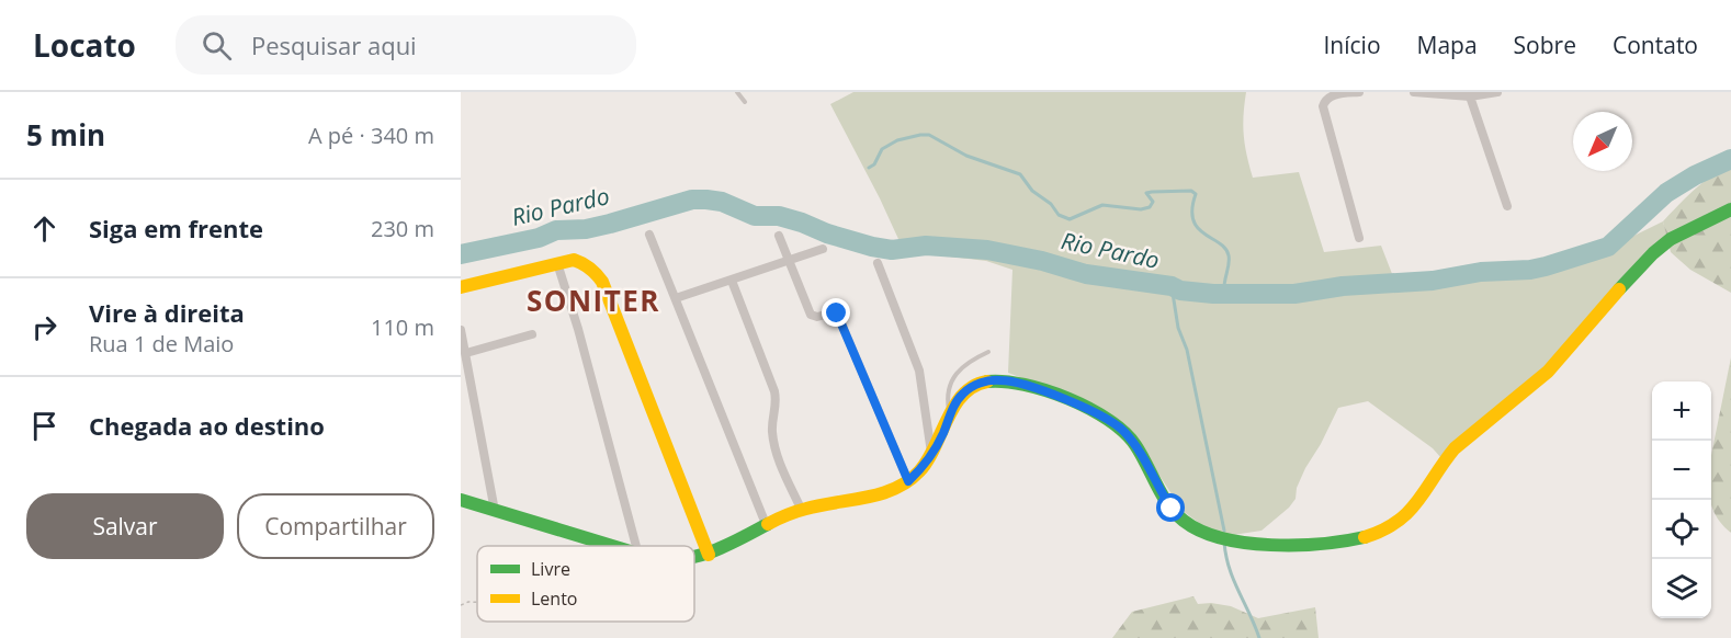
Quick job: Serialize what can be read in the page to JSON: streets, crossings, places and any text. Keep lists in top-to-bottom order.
{
  "districts": ["SONITER"],
  "water": ["Rio Pardo"],
  "legend": ["Livre", "Lento"],
  "north": "bottom left",
  "page": {
    "header": "Locato",
    "search": "Pesquisar aqui",
    "nav": [
      "Início",
      "Mapa",
      "Sobre",
      "Contato"
    ],
    "heading": ["5 min", "A pé · 340 m"],
    "list": [
      ["Siga em frente", "230 m"],
      ["Vire à direita", "Rua 1 de Maio", "110 m"],
      "Chegada ao destino"
    ],
    "map_buttons": ["+", "−"],
    "buttons": ["Salvar", "Compartilhar"]
  }
}
